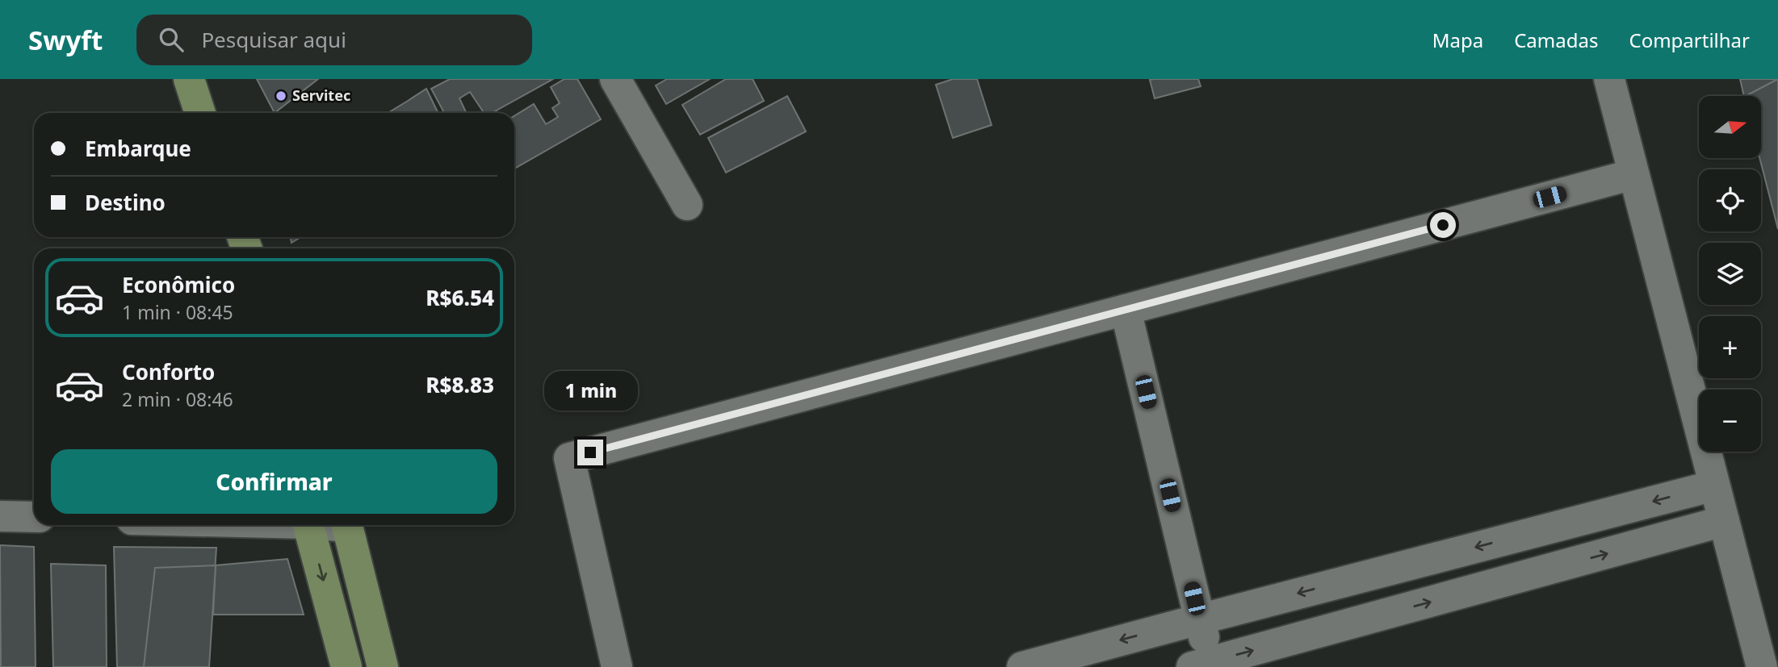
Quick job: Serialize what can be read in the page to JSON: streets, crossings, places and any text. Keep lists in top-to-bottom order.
{
  "places": ["Servitec"],
  "north": "right",
  "page": {
    "header": "Swyft",
    "search": "Pesquisar aqui",
    "nav": ["Mapa", "Camadas", "Compartilhar"],
    "map_buttons": ["+", "−"],
    "banner": ["Embarque", "Destino"],
    "list": [
      {
        "name": "Econômico",
        "note": "1 min · 08:45",
        "value": "R$6.54"
      },
      {
        "name": "Conforto",
        "note": "2 min · 08:46",
        "value": "R$8.83"
      }
    ],
    "bubble": "1 min",
    "buttons": "Confirmar"
  }
}
